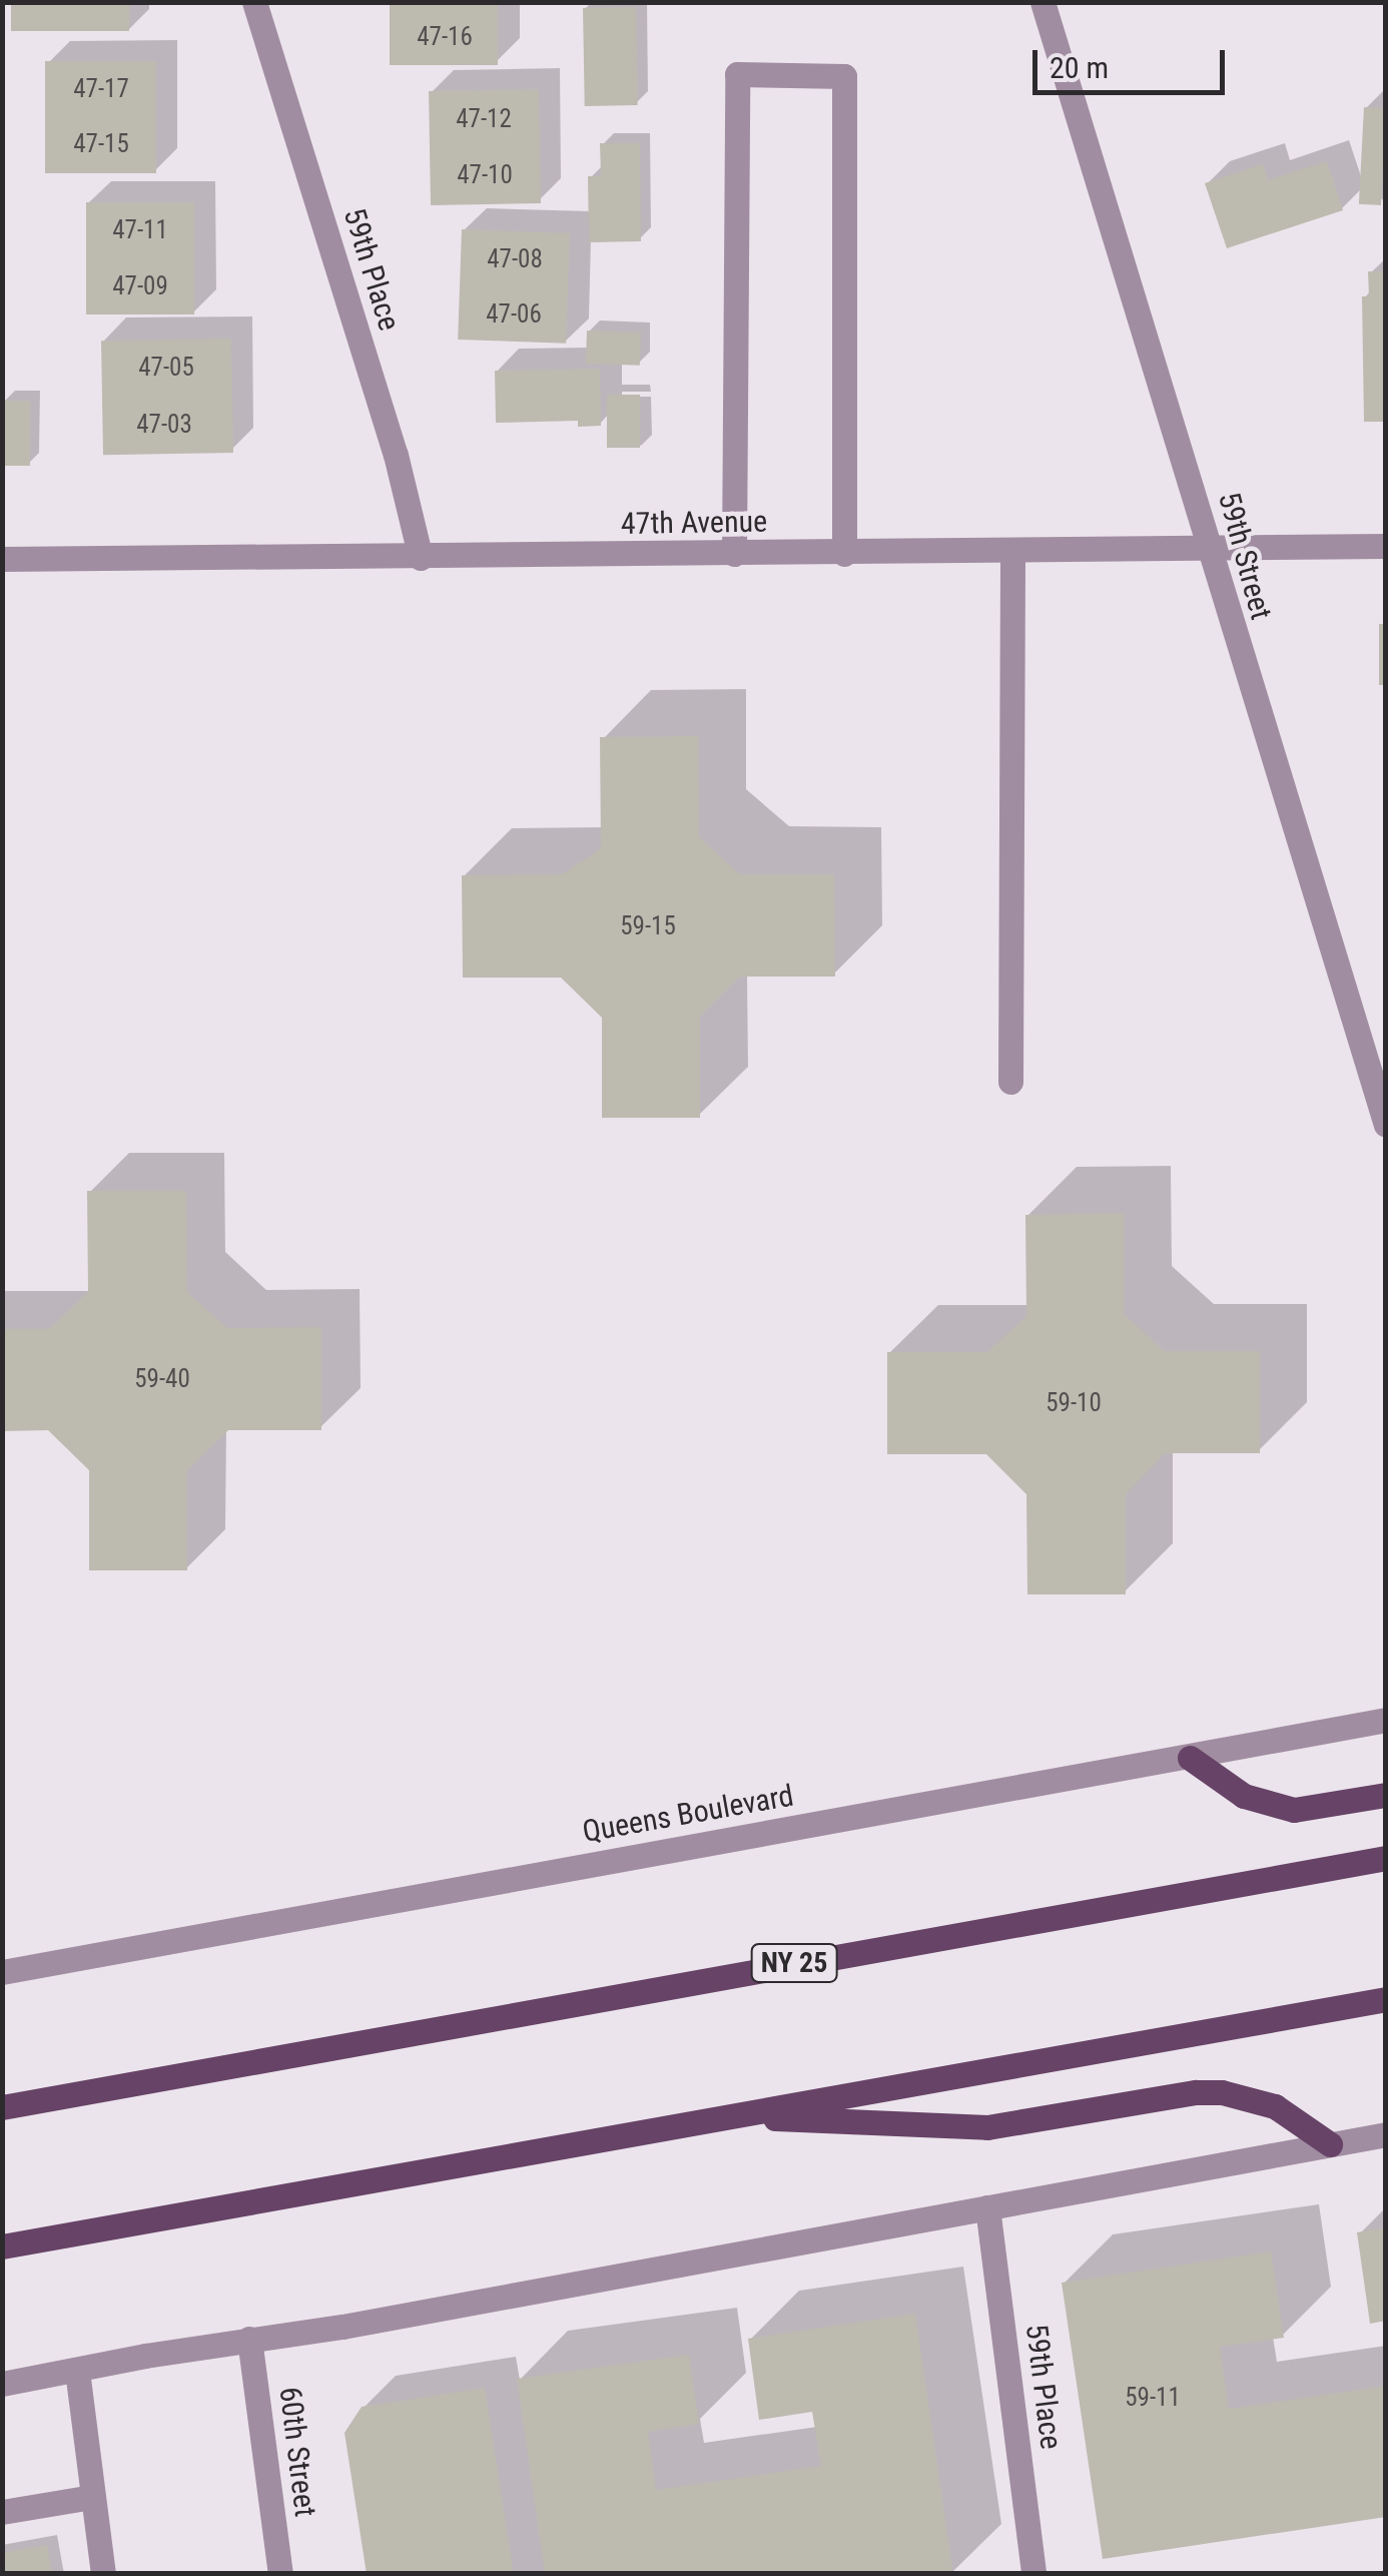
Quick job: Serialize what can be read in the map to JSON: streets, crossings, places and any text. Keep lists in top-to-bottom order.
{
  "streets": {
    "main road": ["NY 25"],
    "street": [
      "59th Place",
      "47th Avenue",
      "59th Street",
      "Queens Boulevard",
      "60th Street"
    ]
  },
  "crossings": [
    ["59th Place", "47th Avenue"],
    ["47th Avenue", "59th Street"]
  ],
  "house_numbers": [
    "47-16",
    "47-17",
    "47-12",
    "47-15",
    "47-10",
    "47-11",
    "47-08",
    "47-09",
    "47-06",
    "47-05",
    "47-03",
    "59-15",
    "59-40",
    "59-10",
    "59-11"
  ],
  "scale_bar": "20 m"
}
